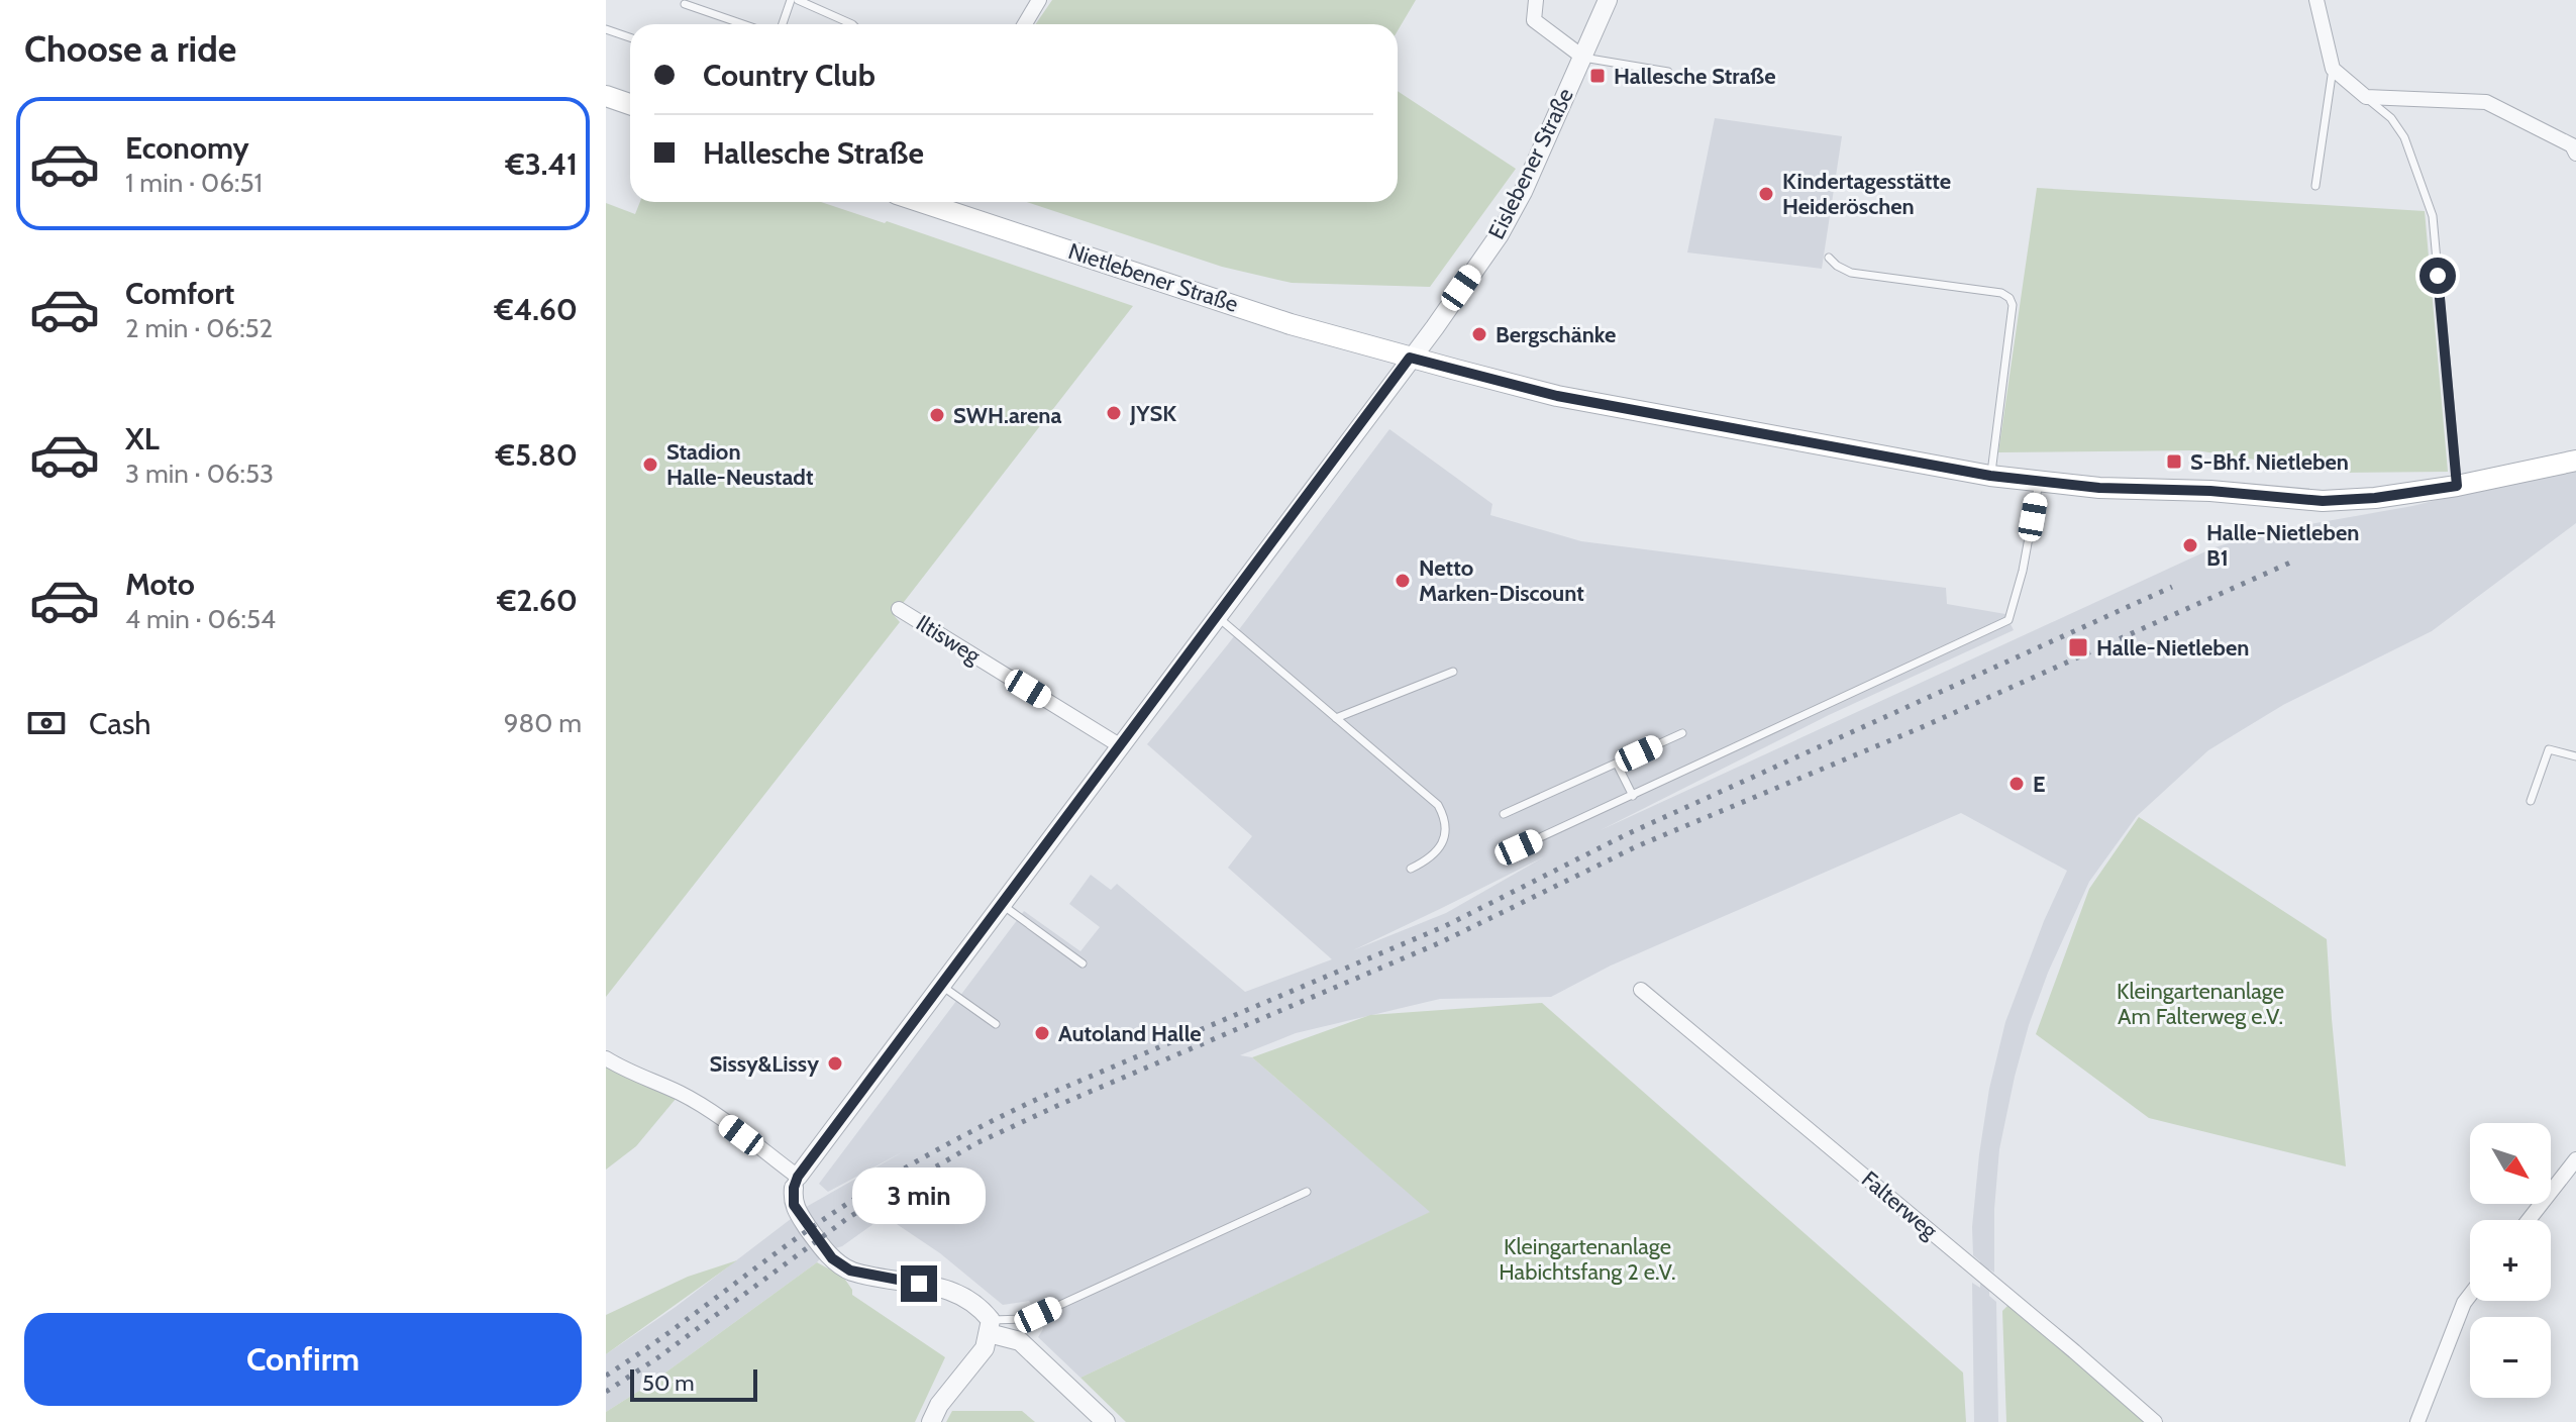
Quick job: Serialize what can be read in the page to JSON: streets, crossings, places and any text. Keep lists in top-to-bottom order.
{
  "streets": {
    "main road": ["Nietlebener Straße"],
    "street": ["Eislebener Straße", "Iltisweg", "Falterweg"]
  },
  "crossings": [
    ["Eislebener Straße", "Nietlebener Straße"]
  ],
  "parks": ["Kleingartenanlage Am Falterweg e.V.", "Kleingartenanlage Habichtsfang 2 e.V."],
  "places": {
    "transit": ["Hallesche Straße", "S-Bhf. Nietleben", "Halle-Nietleben"],
    "other": [
      "Kindertagesstätte Heideröschen",
      "Bergschänke",
      "JYSK",
      "SWH.arena",
      "Stadion Halle-Neustadt",
      "Halle-Nietleben B1",
      "Netto Marken-Discount",
      "E",
      "Autoland Halle",
      "Sissy&Lissy"
    ]
  },
  "scale_bar": "50 m",
  "north": "bottom right",
  "page": {
    "heading": "Choose a ride",
    "banner": ["Country Club", "Hallesche Straße"],
    "list": [
      {
        "name": "Economy",
        "note": "1 min · 06:51",
        "value": "€3.41"
      },
      {
        "name": "Comfort",
        "note": "2 min · 06:52",
        "value": "€4.60"
      },
      {
        "name": "XL",
        "note": "3 min · 06:53",
        "value": "€5.80"
      },
      {
        "name": "Moto",
        "note": "4 min · 06:54",
        "value": "€2.60"
      }
    ],
    "pay": ["Cash", "980 m"],
    "map_buttons": ["+", "−"],
    "bubble": "3 min",
    "buttons": "Confirm",
    "scale": "50 m"
  }
}
